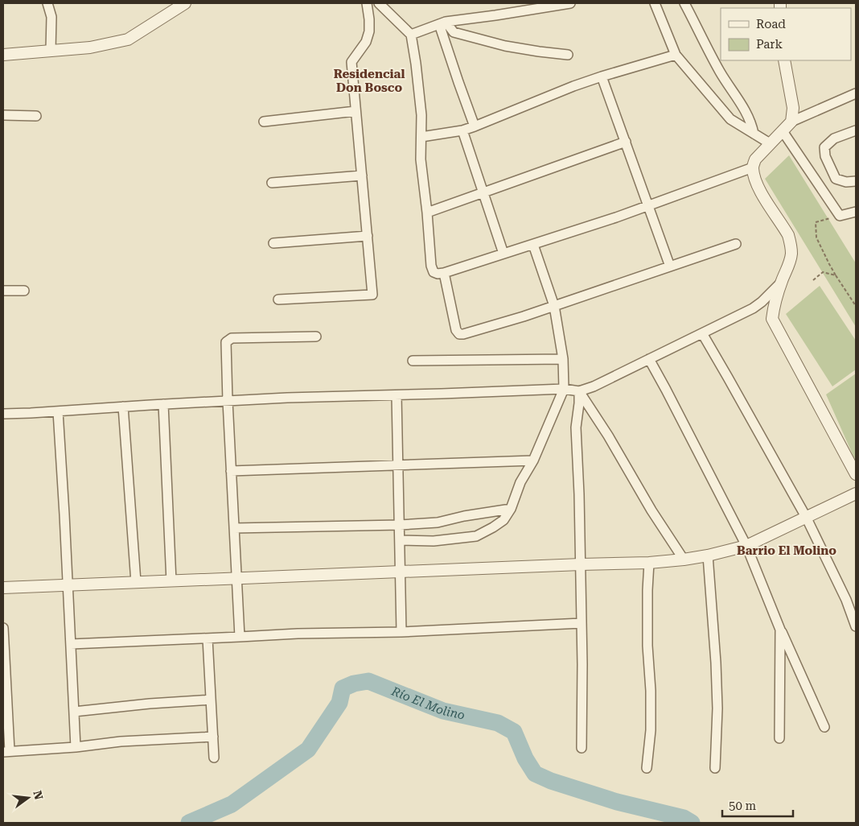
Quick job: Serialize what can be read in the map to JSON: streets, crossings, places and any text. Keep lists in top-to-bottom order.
{
  "districts": ["Residencial Don Bosco", "Barrio El Molino"],
  "water": ["Río El Molino"],
  "legend": ["Road", "Park"],
  "scale_bar": "50 m",
  "north": "right"
}
